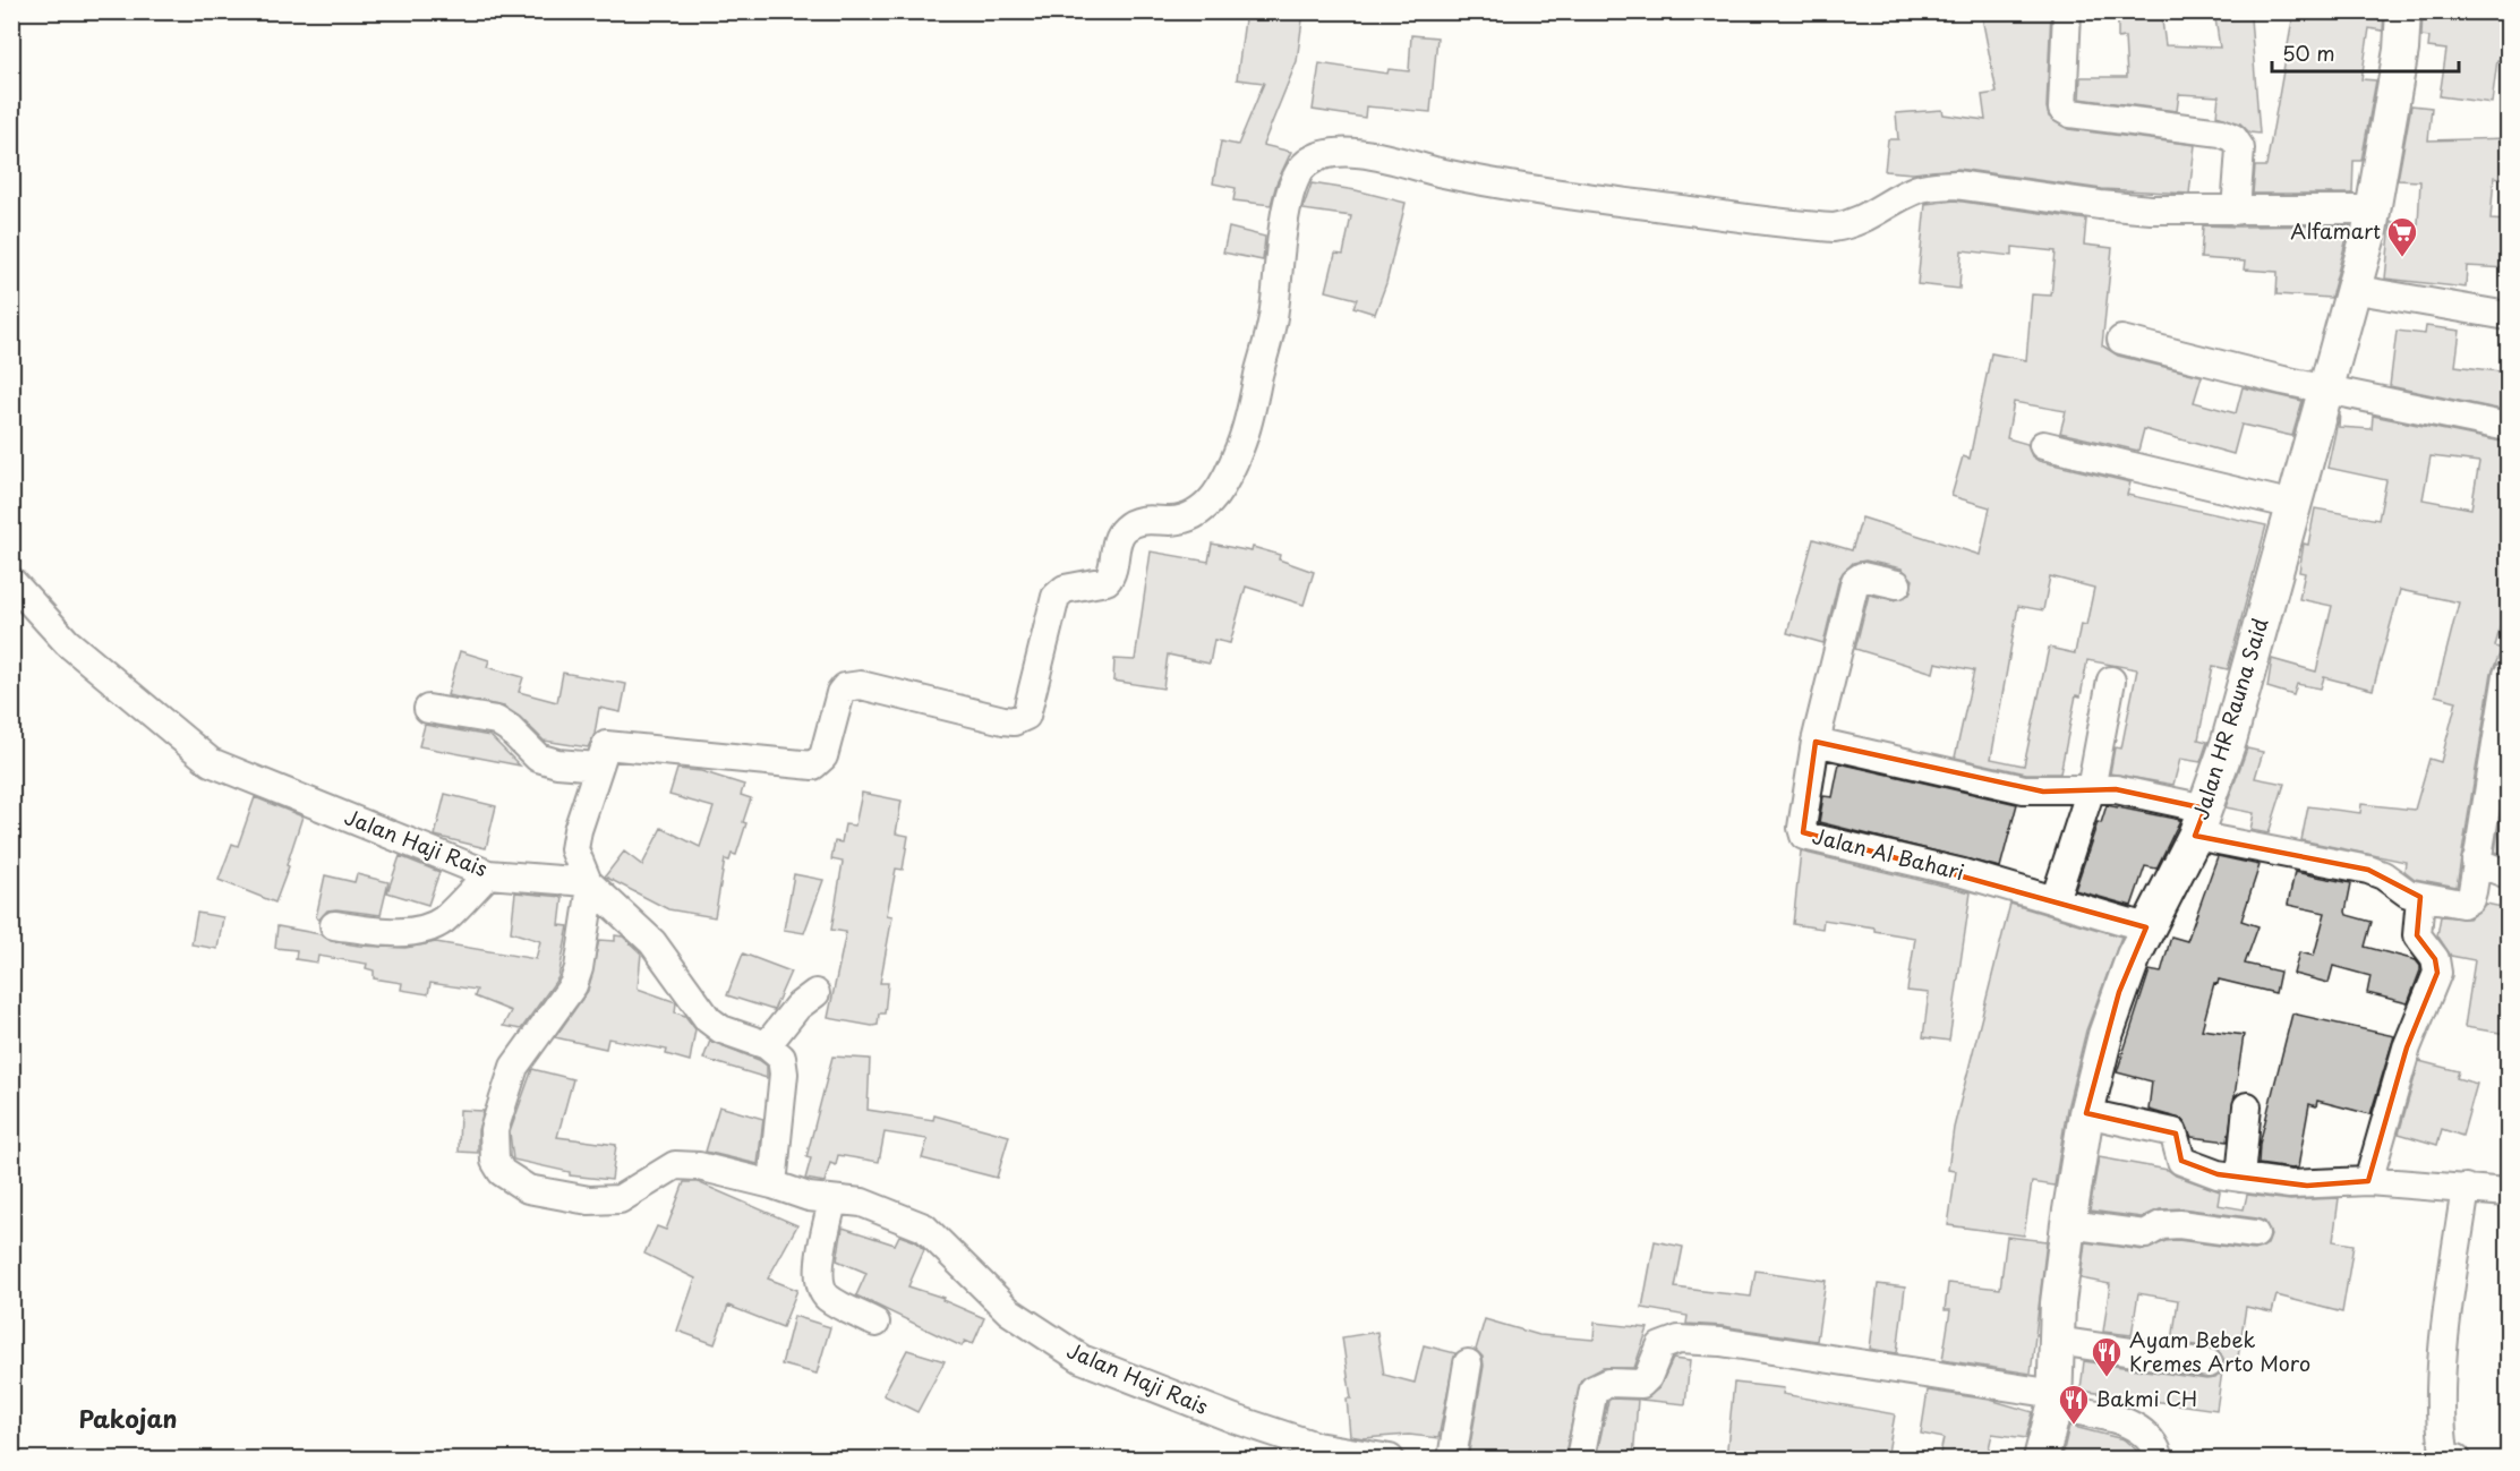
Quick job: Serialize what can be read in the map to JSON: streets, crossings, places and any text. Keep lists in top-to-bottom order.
{
  "streets": {
    "main road": ["Jalan HR Rauna Said"],
    "street": ["Jalan Haji Rais", "Jalan Al Bahari"]
  },
  "crossings": [
    ["Jalan HR Rauna Said", "Jalan Al Bahari"]
  ],
  "districts": ["Pakojan"],
  "places": {
    "supermarket": ["Alfamart"],
    "restaurant": ["Ayam Bebek Kremes Arto Moro", "Bakmi CH"]
  },
  "scale_bar": "50 m"
}
